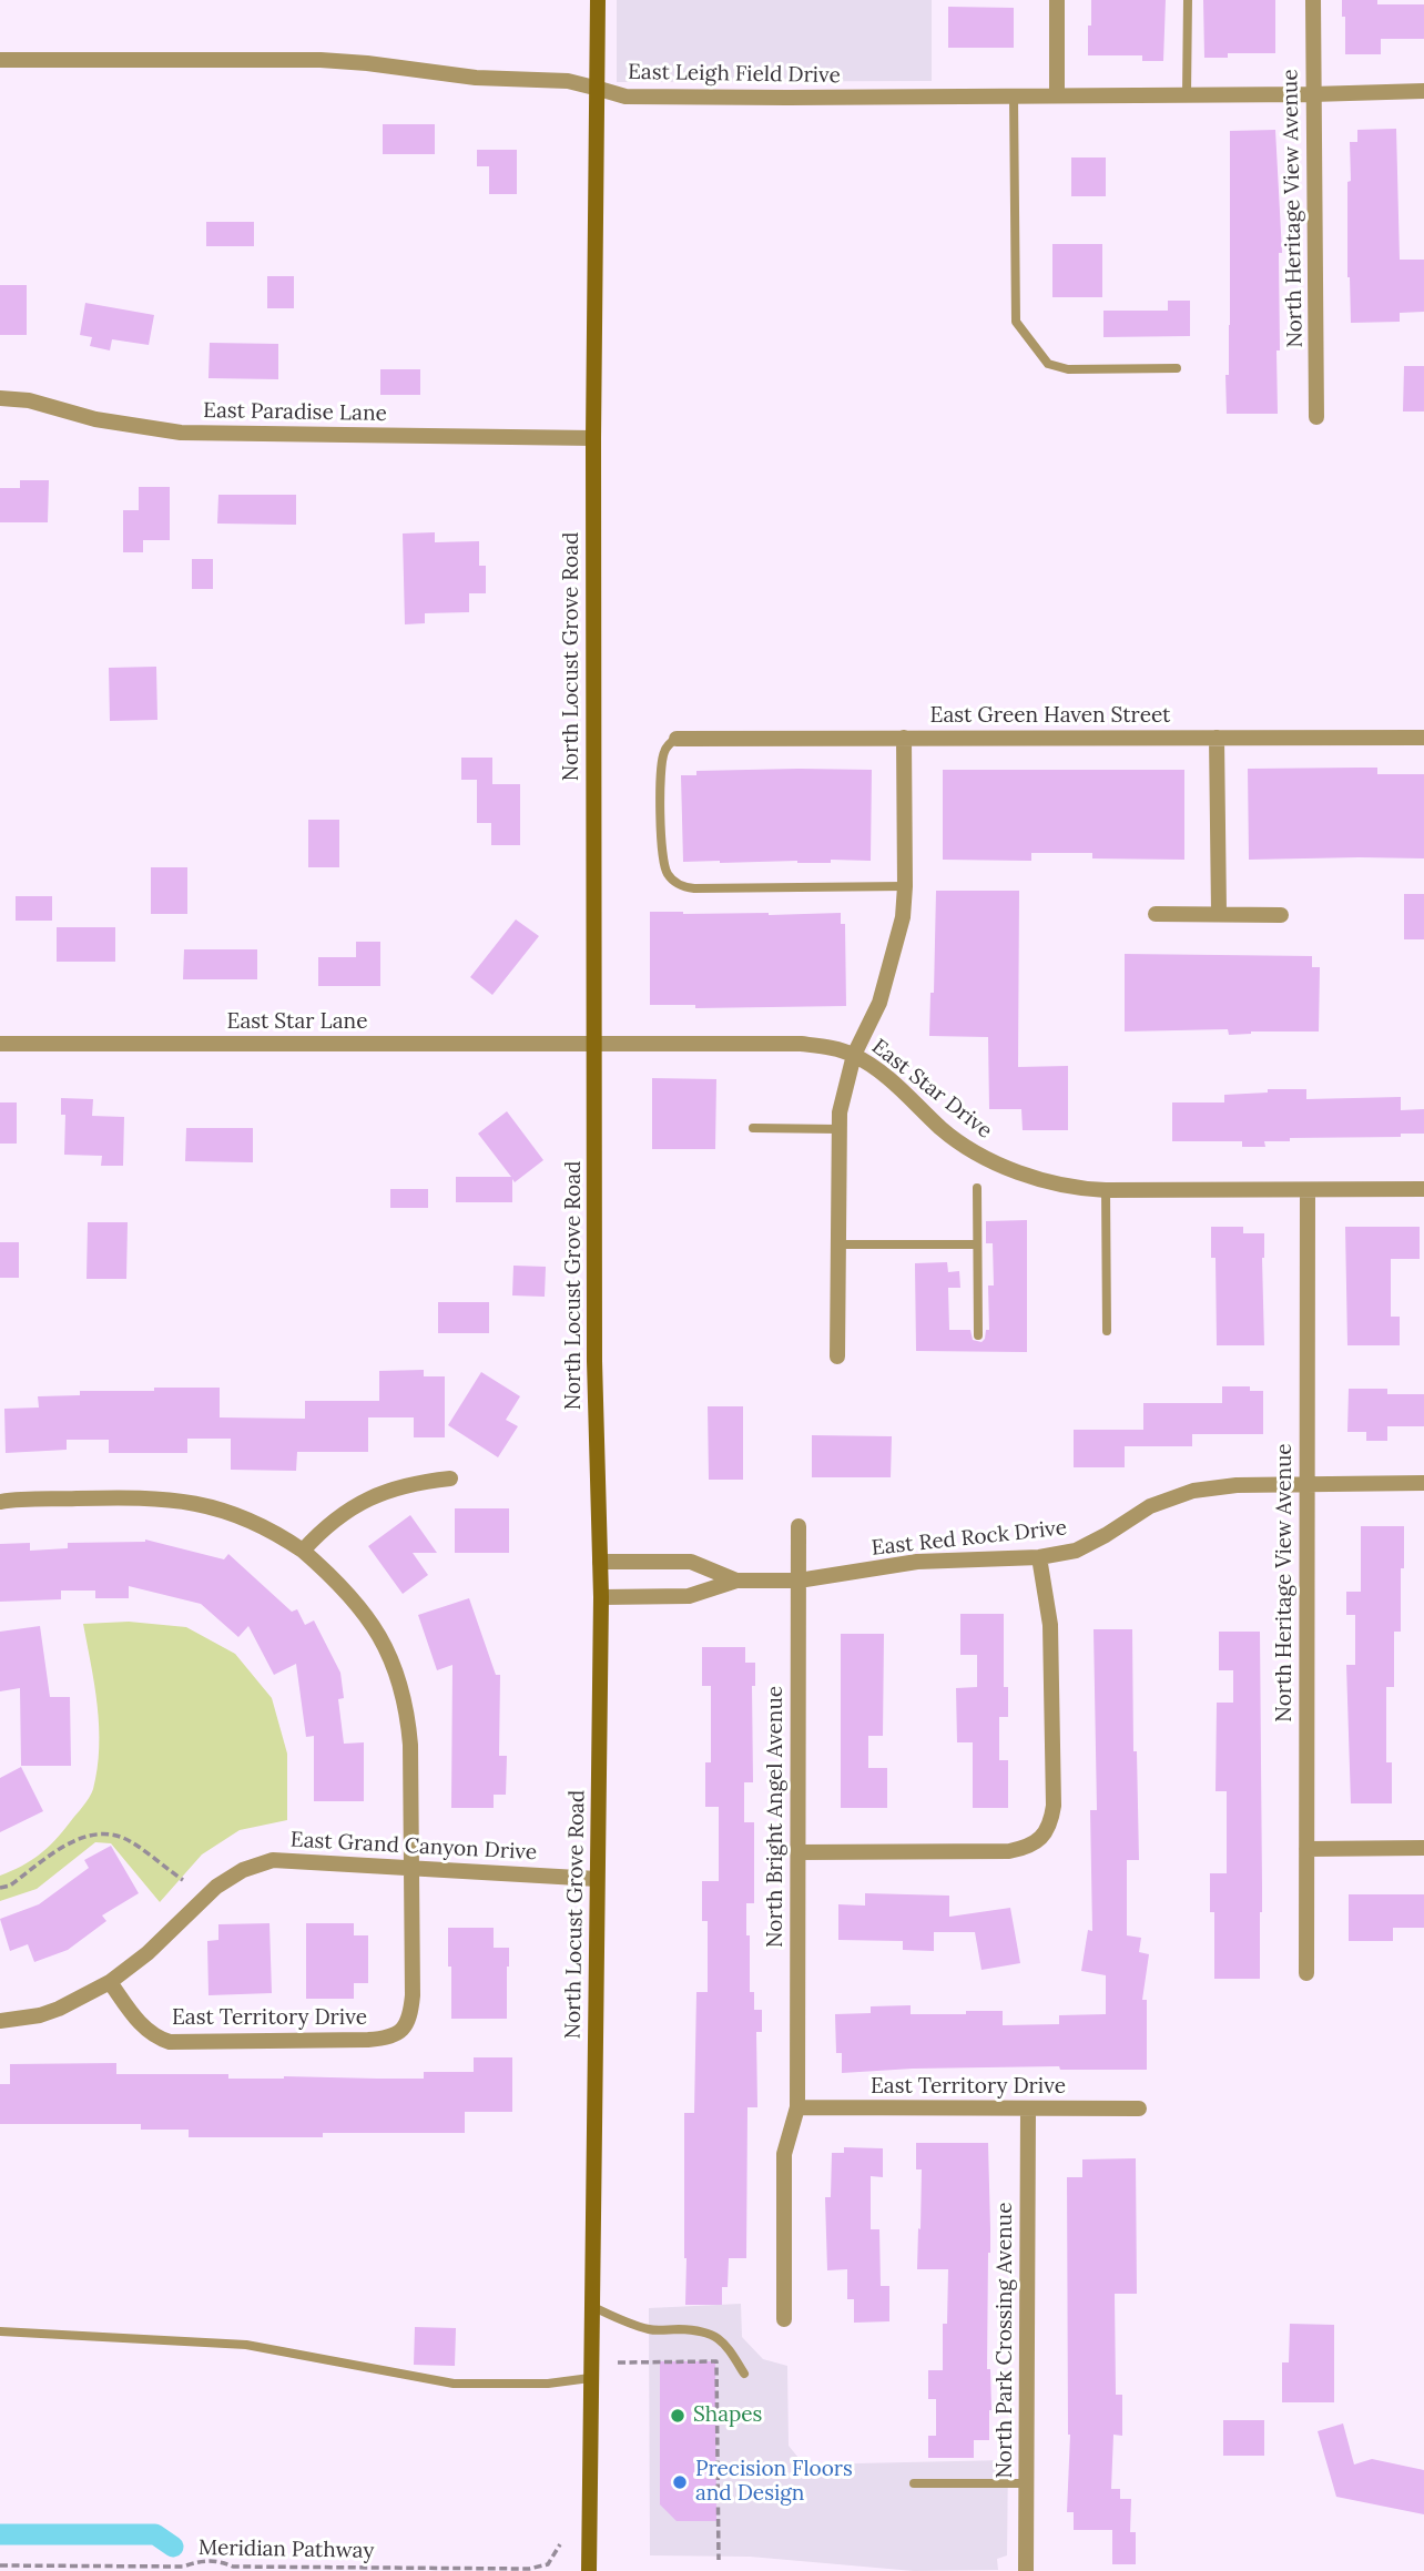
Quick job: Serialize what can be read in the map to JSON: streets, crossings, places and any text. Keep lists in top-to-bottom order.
{
  "streets": {
    "main road": ["North Locust Grove Road"],
    "street": [
      "East Leigh Field Drive",
      "North Heritage View Avenue",
      "East Paradise Lane",
      "East Green Haven Street",
      "East Star Lane",
      "East Star Drive",
      "East Red Rock Drive",
      "North Bright Angel Avenue",
      "East Grand Canyon Drive",
      "East Territory Drive",
      "North Park Crossing Avenue"
    ],
    "path": ["Meridian Pathway"]
  },
  "crossings": [
    ["East Leigh Field Drive", "North Heritage View Avenue"],
    ["East Leigh Field Drive", "North Locust Grove Road"],
    ["North Heritage View Avenue", "East Star Drive"],
    ["North Heritage View Avenue", "East Red Rock Drive"],
    ["East Paradise Lane", "North Locust Grove Road"],
    ["North Locust Grove Road", "East Star Lane"],
    ["North Locust Grove Road", "East Star Drive"],
    ["North Locust Grove Road", "East Red Rock Drive"],
    ["North Locust Grove Road", "East Grand Canyon Drive"],
    ["East Star Lane", "East Star Drive"],
    ["East Red Rock Drive", "North Bright Angel Avenue"],
    ["North Bright Angel Avenue", "East Territory Drive"],
    ["East Grand Canyon Drive", "East Territory Drive"],
    ["East Territory Drive", "North Park Crossing Avenue"]
  ],
  "places": ["Shapes", "Precision Floors and Design"]
}
